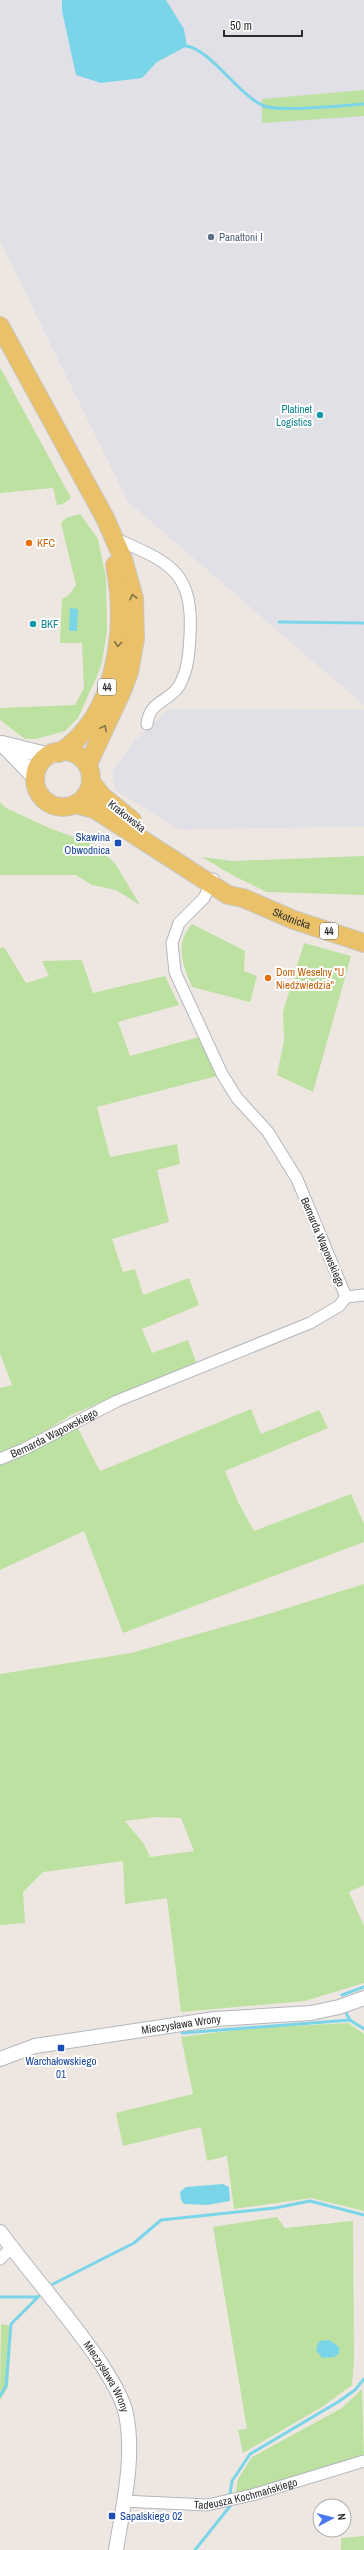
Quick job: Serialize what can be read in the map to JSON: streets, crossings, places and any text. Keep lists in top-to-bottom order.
{
  "streets": {
    "main road": ["44", "Krakowska", "Skotnicka"],
    "street": ["Bernarda Wapowskiego", "Mieczysława Wrony", "Tadeusza Kochmańskiego"]
  },
  "crossings": [
    ["44", "Krakowska"],
    ["Krakowska", "Skotnicka"],
    ["Skotnicka", "Bernarda Wapowskiego"],
    ["Mieczysława Wrony", "Tadeusza Kochmańskiego"]
  ],
  "places": {
    "other": [
      "Panattoni I",
      "Platinet Logistics",
      "KFC",
      "BKF",
      "Dom Weselny \"U Niedźwiedzia\""
    ],
    "transit": ["Skawina Obwodnica", "Warchałowskiego 01", "Sapalskiego 02"]
  },
  "scale_bar": "50 m",
  "north": "right"
}
